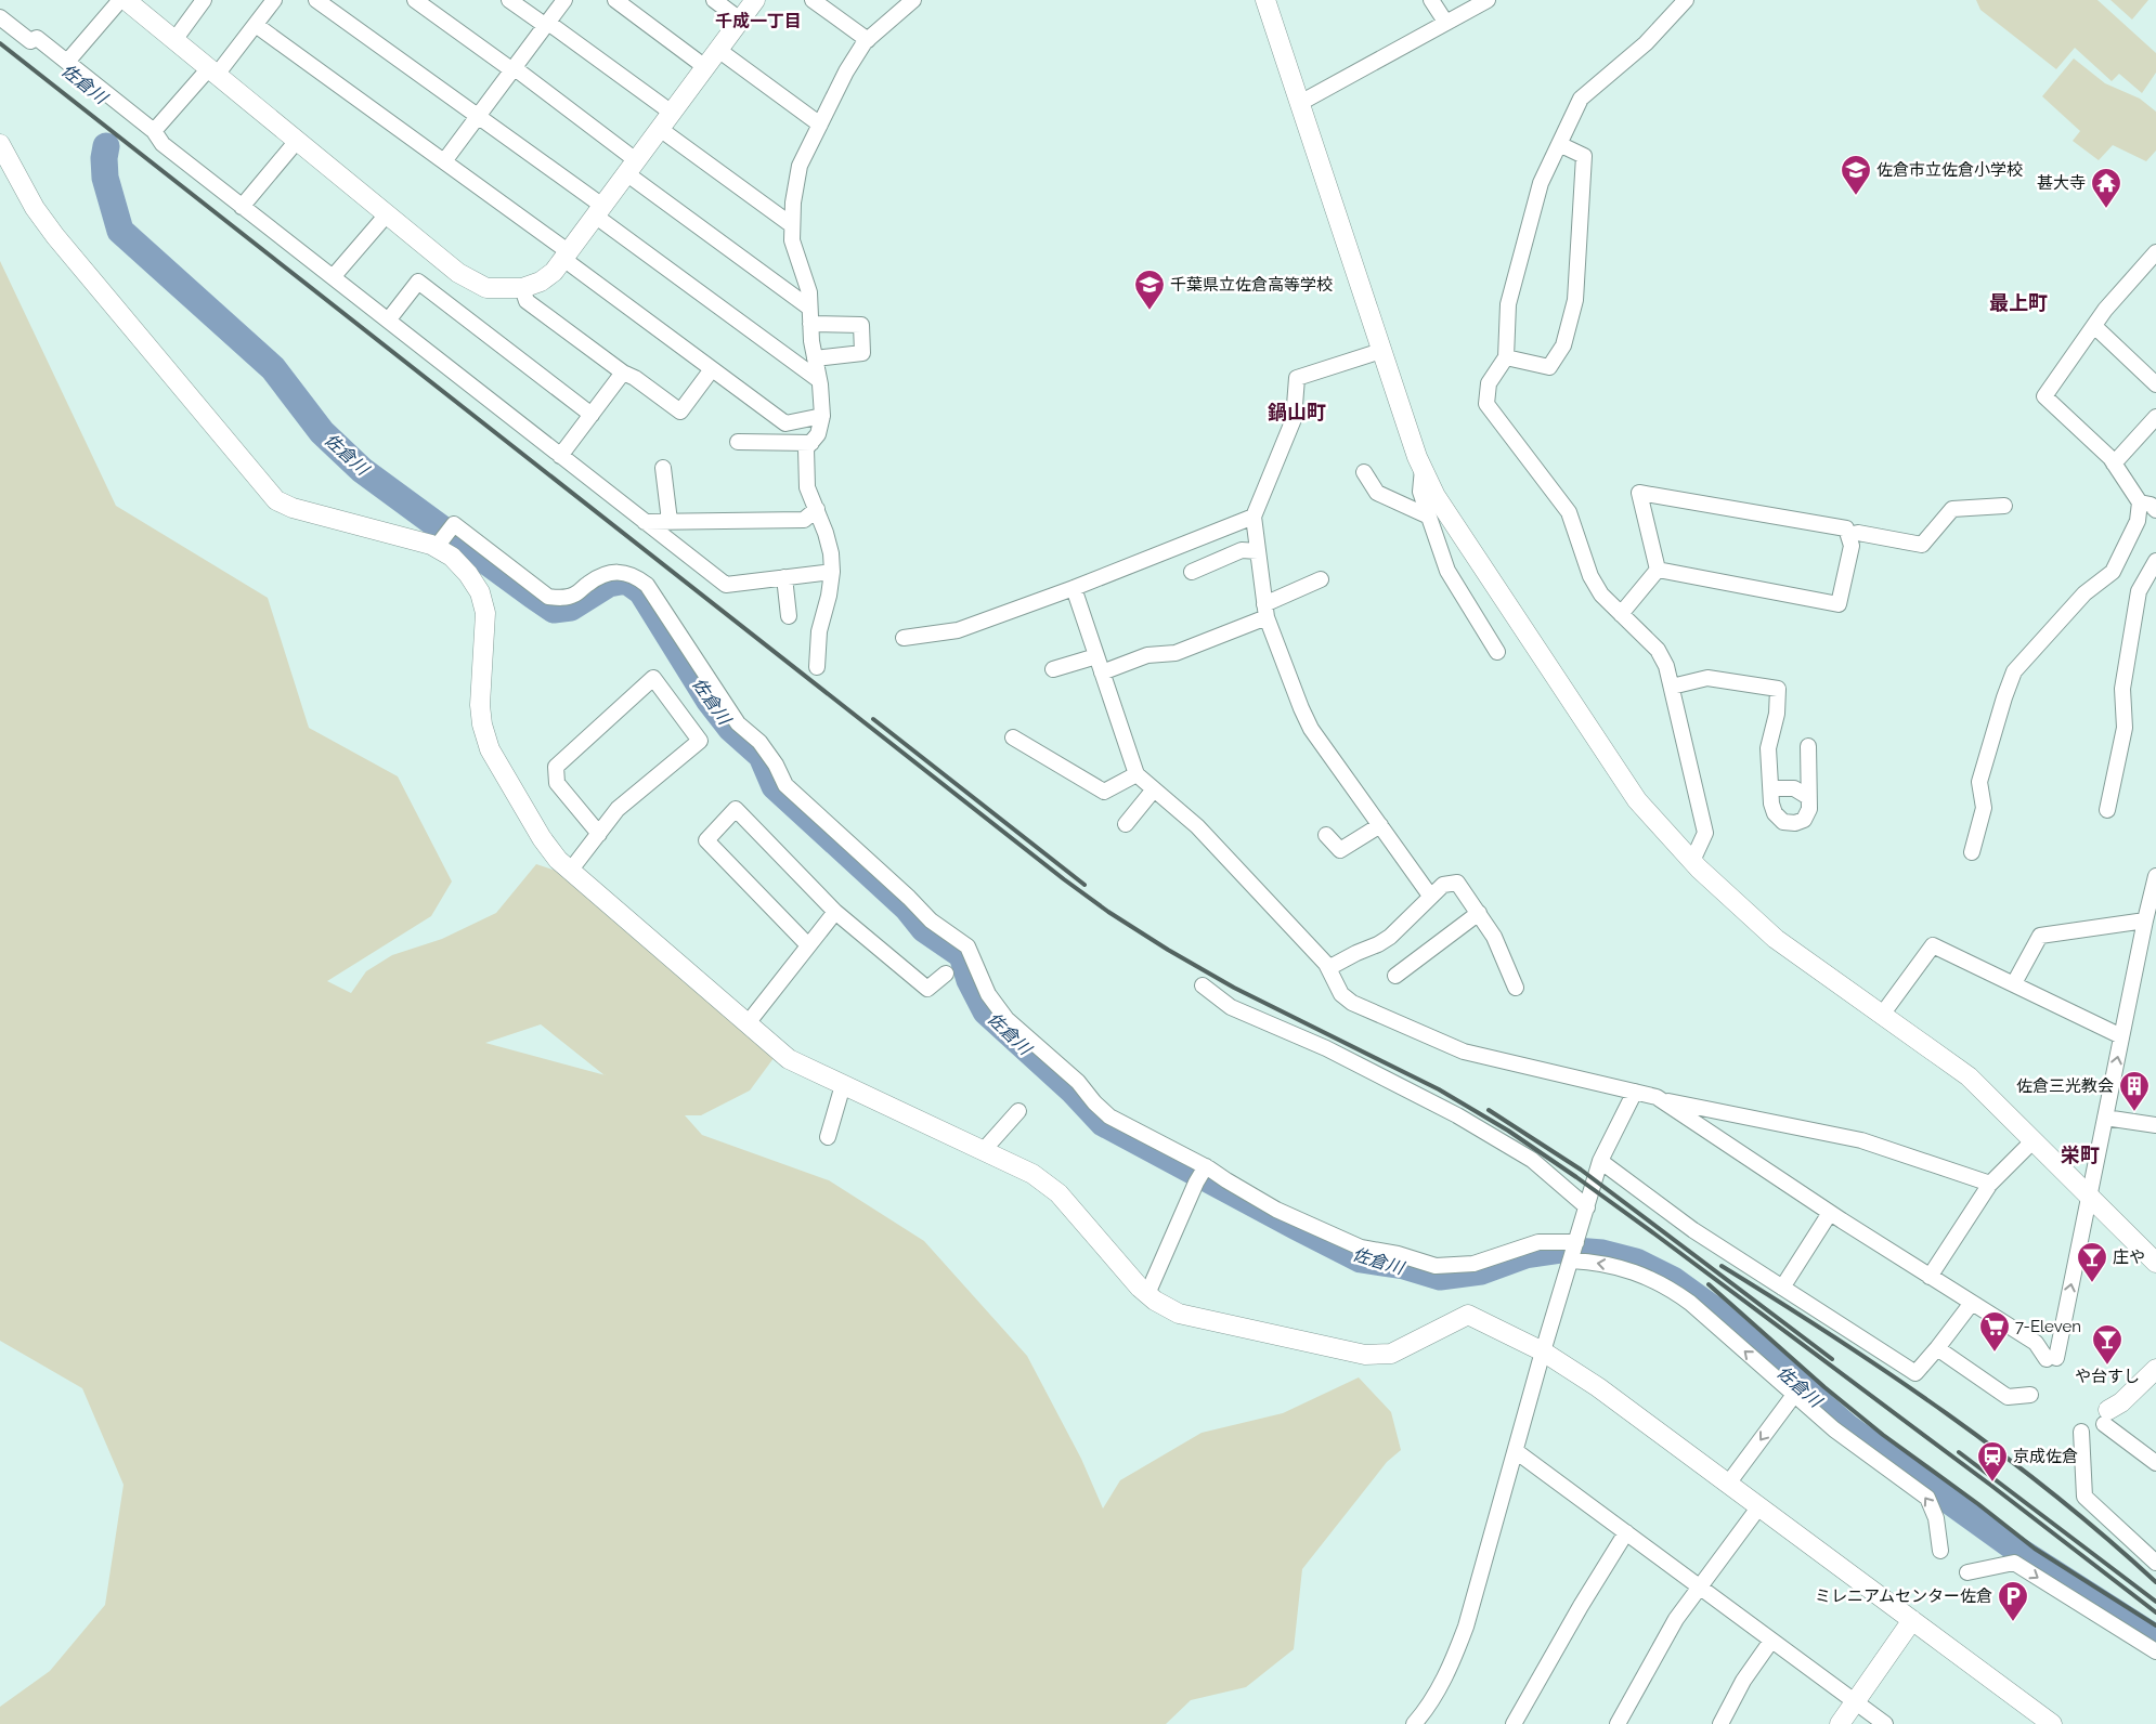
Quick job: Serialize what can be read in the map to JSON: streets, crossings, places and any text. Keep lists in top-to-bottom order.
{
  "districts": [
    "千成一丁目",
    "最上町",
    "鍋山町",
    "栄町"
  ],
  "water": ["佐倉川"],
  "places": {
    "school or university": ["佐倉市立佐倉小学校", "千葉県立佐倉高等学校"],
    "temple": ["甚大寺"],
    "building": ["佐倉三光教会"],
    "bar": ["庄や", "や台すし"],
    "supermarket": ["7-Eleven"],
    "station": ["京成佐倉"],
    "parking": ["ミレニアムセンター佐倉"]
  }
}
